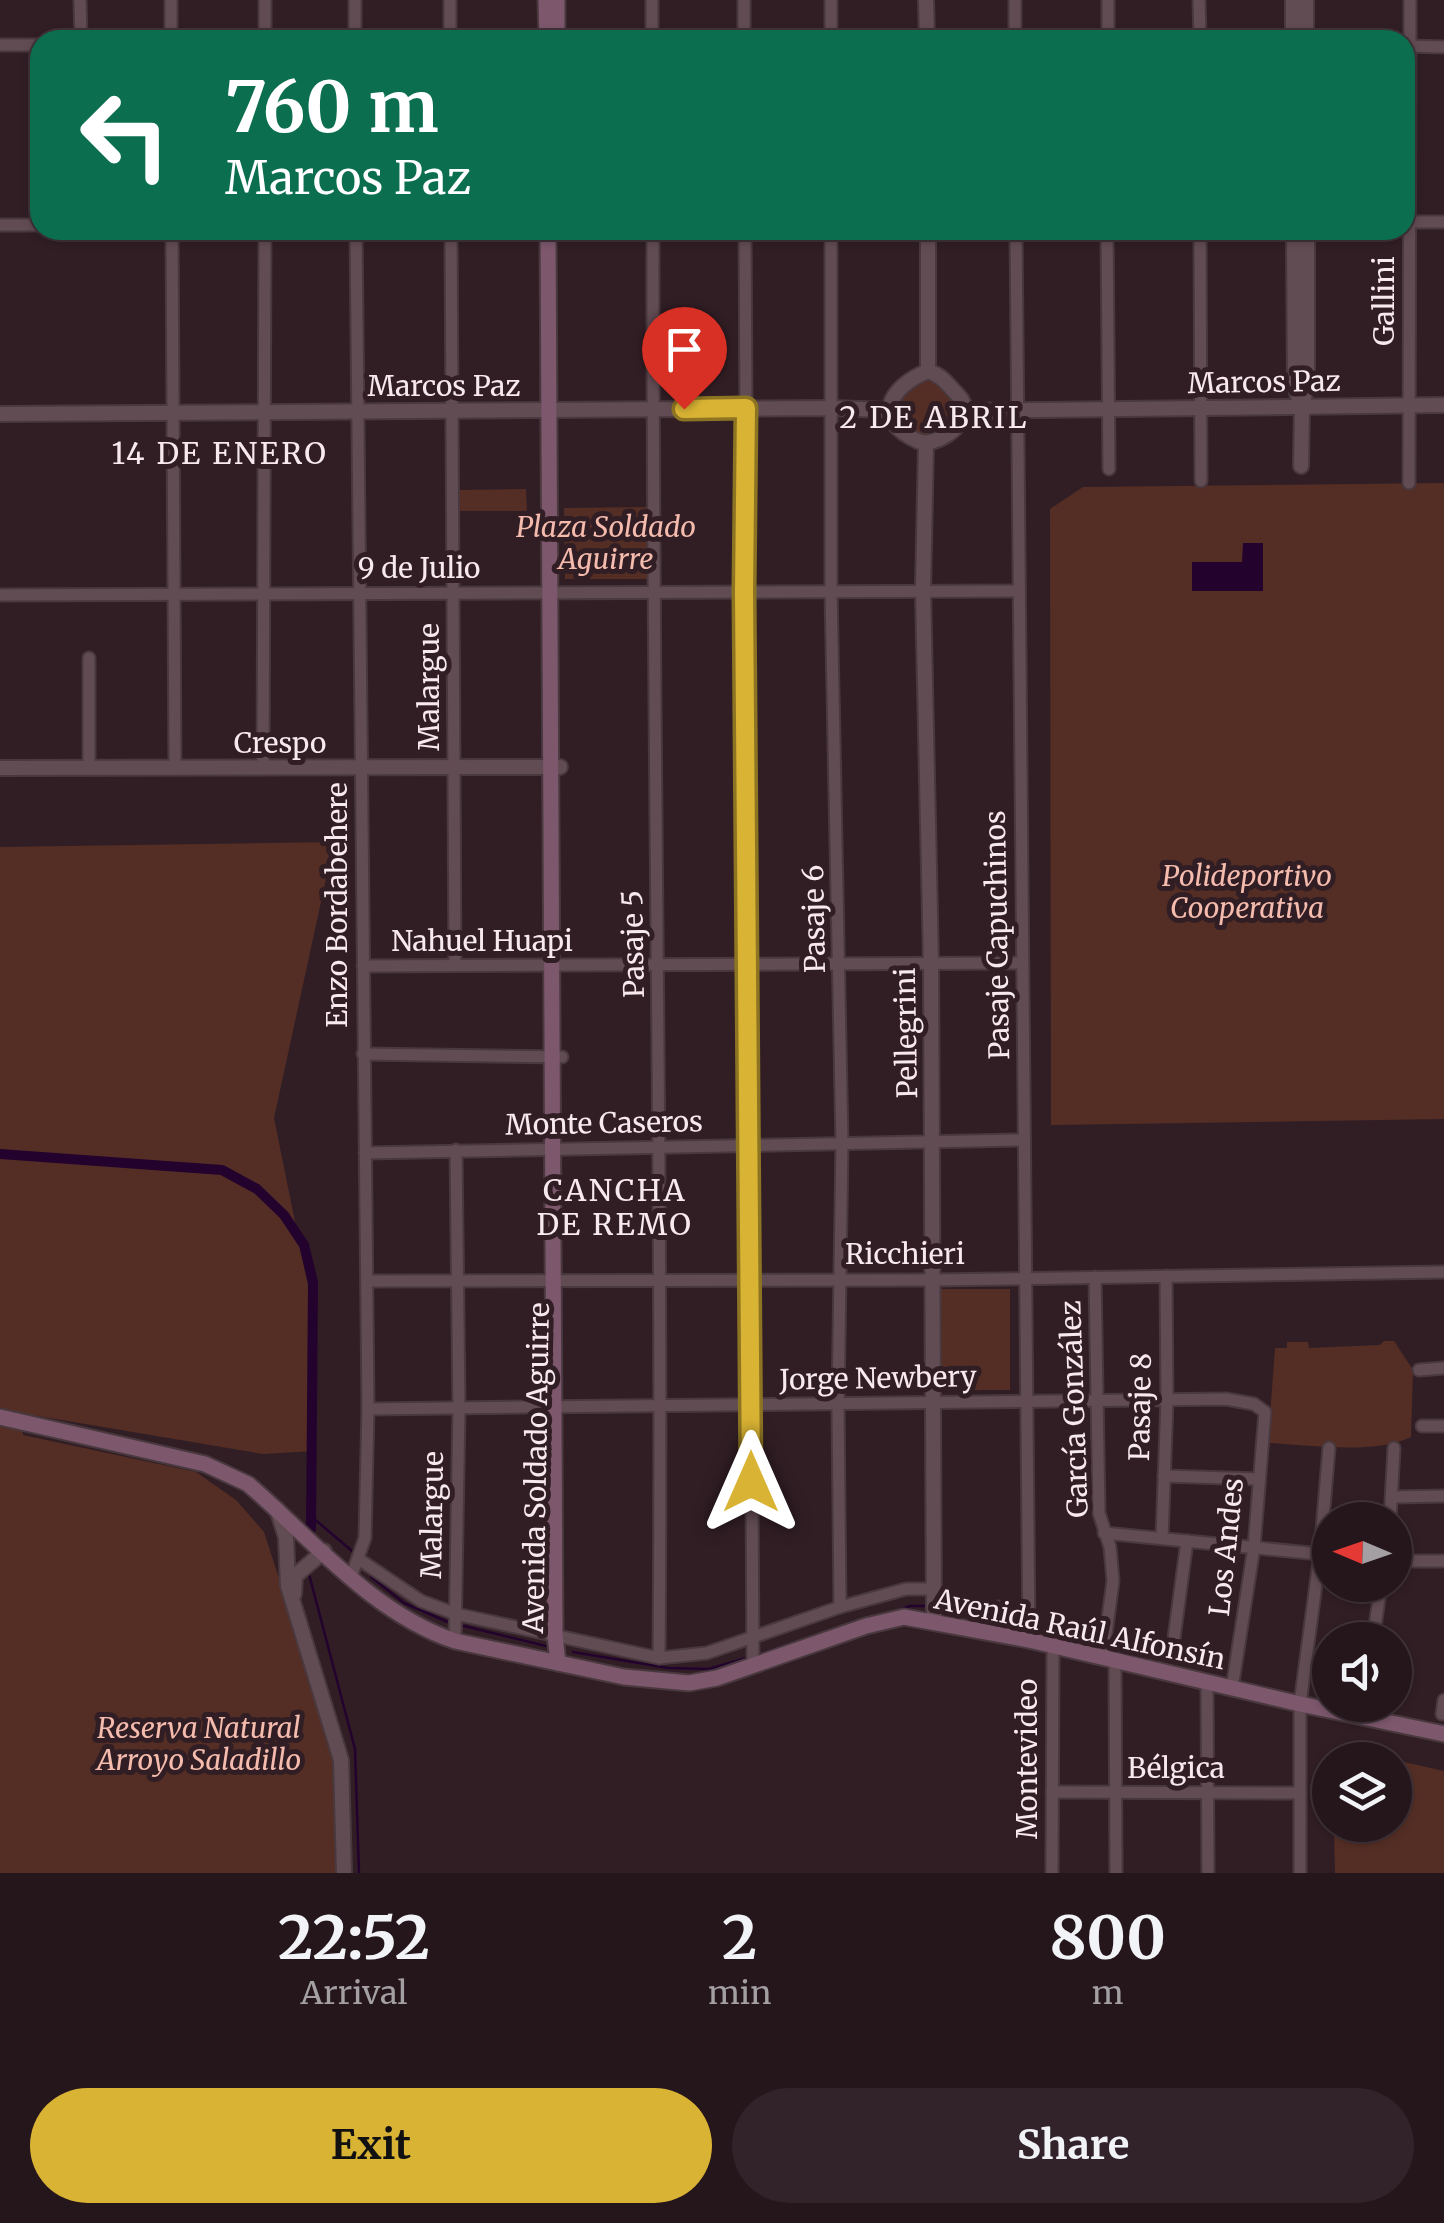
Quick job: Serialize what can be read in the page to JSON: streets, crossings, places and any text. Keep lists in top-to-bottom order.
{
  "streets": {
    "main road": ["Avenida Soldado Aguirre", "Avenida Raúl Alfonsín"],
    "street": [
      "Gallini",
      "Marcos Paz",
      "9 de Julio",
      "Malargue",
      "Crespo",
      "Enzo Bordabehere",
      "Pasaje 6",
      "Pasaje Capuchinos",
      "Nahuel Huapi",
      "Pasaje 5",
      "Pellegrini",
      "Monte Caseros",
      "Ricchieri",
      "Jorge Newbery",
      "Pasaje 8",
      "García González",
      "Los Andes",
      "Montevideo",
      "Bélgica"
    ]
  },
  "crossings": [
    ["Gallini", "Marcos Paz"],
    ["Marcos Paz", "Malargue"],
    ["Marcos Paz", "Enzo Bordabehere"],
    ["Marcos Paz", "Pasaje 6"],
    ["Marcos Paz", "Pasaje Capuchinos"],
    ["Marcos Paz", "Pasaje 5"],
    ["Marcos Paz", "Pellegrini"],
    ["Marcos Paz", "Avenida Soldado Aguirre"],
    ["9 de Julio", "Malargue"],
    ["9 de Julio", "Enzo Bordabehere"],
    ["9 de Julio", "Pasaje 6"],
    ["9 de Julio", "Pasaje Capuchinos"],
    ["9 de Julio", "Pasaje 5"],
    ["9 de Julio", "Pellegrini"],
    ["9 de Julio", "Avenida Soldado Aguirre"],
    ["Malargue", "Crespo"],
    ["Malargue", "Nahuel Huapi"],
    ["Malargue", "Monte Caseros"],
    ["Malargue", "Ricchieri"],
    ["Malargue", "Jorge Newbery"],
    ["Malargue", "Avenida Raúl Alfonsín"],
    ["Crespo", "Enzo Bordabehere"],
    ["Crespo", "Avenida Soldado Aguirre"],
    ["Enzo Bordabehere", "Nahuel Huapi"],
    ["Enzo Bordabehere", "Monte Caseros"],
    ["Enzo Bordabehere", "Ricchieri"],
    ["Enzo Bordabehere", "Jorge Newbery"],
    ["Enzo Bordabehere", "Avenida Raúl Alfonsín"],
    ["Pasaje 6", "Nahuel Huapi"],
    ["Pasaje 6", "Monte Caseros"],
    ["Pasaje 6", "Ricchieri"],
    ["Pasaje 6", "Jorge Newbery"],
    ["Pasaje Capuchinos", "Nahuel Huapi"],
    ["Pasaje Capuchinos", "Monte Caseros"],
    ["Pasaje Capuchinos", "Ricchieri"],
    ["Pasaje Capuchinos", "Jorge Newbery"],
    ["Pasaje Capuchinos", "Avenida Raúl Alfonsín"],
    ["Nahuel Huapi", "Pasaje 5"],
    ["Nahuel Huapi", "Pellegrini"],
    ["Nahuel Huapi", "Avenida Soldado Aguirre"],
    ["Pasaje 5", "Monte Caseros"],
    ["Pasaje 5", "Ricchieri"],
    ["Pasaje 5", "Jorge Newbery"],
    ["Pellegrini", "Monte Caseros"],
    ["Pellegrini", "Ricchieri"],
    ["Pellegrini", "Jorge Newbery"],
    ["Pellegrini", "Avenida Raúl Alfonsín"],
    ["Monte Caseros", "Avenida Soldado Aguirre"],
    ["Ricchieri", "Pasaje 8"],
    ["Ricchieri", "García González"],
    ["Ricchieri", "Avenida Soldado Aguirre"],
    ["Jorge Newbery", "Pasaje 8"],
    ["Jorge Newbery", "García González"],
    ["Jorge Newbery", "Avenida Soldado Aguirre"],
    ["Jorge Newbery", "Los Andes"],
    ["García González", "Avenida Raúl Alfonsín"],
    ["García González", "Bélgica"],
    ["Avenida Soldado Aguirre", "Avenida Raúl Alfonsín"],
    ["Los Andes", "Avenida Raúl Alfonsín"],
    ["Avenida Raúl Alfonsín", "Montevideo"],
    ["Montevideo", "Bélgica"]
  ],
  "districts": ["2 DE ABRIL", "14 DE ENERO", "CANCHA DE REMO"],
  "parks": ["Plaza Soldado Aguirre", "Polideportivo Cooperativa", "Reserva Natural Arroyo Saladillo"],
  "north": "left",
  "page": {
    "turn": ["760 m", "Marcos Paz"],
    "eta": [
      "22:52",
      "Arrival",
      "2",
      "min",
      "800",
      "m"
    ],
    "buttons": ["Exit", "Share"]
  }
}
